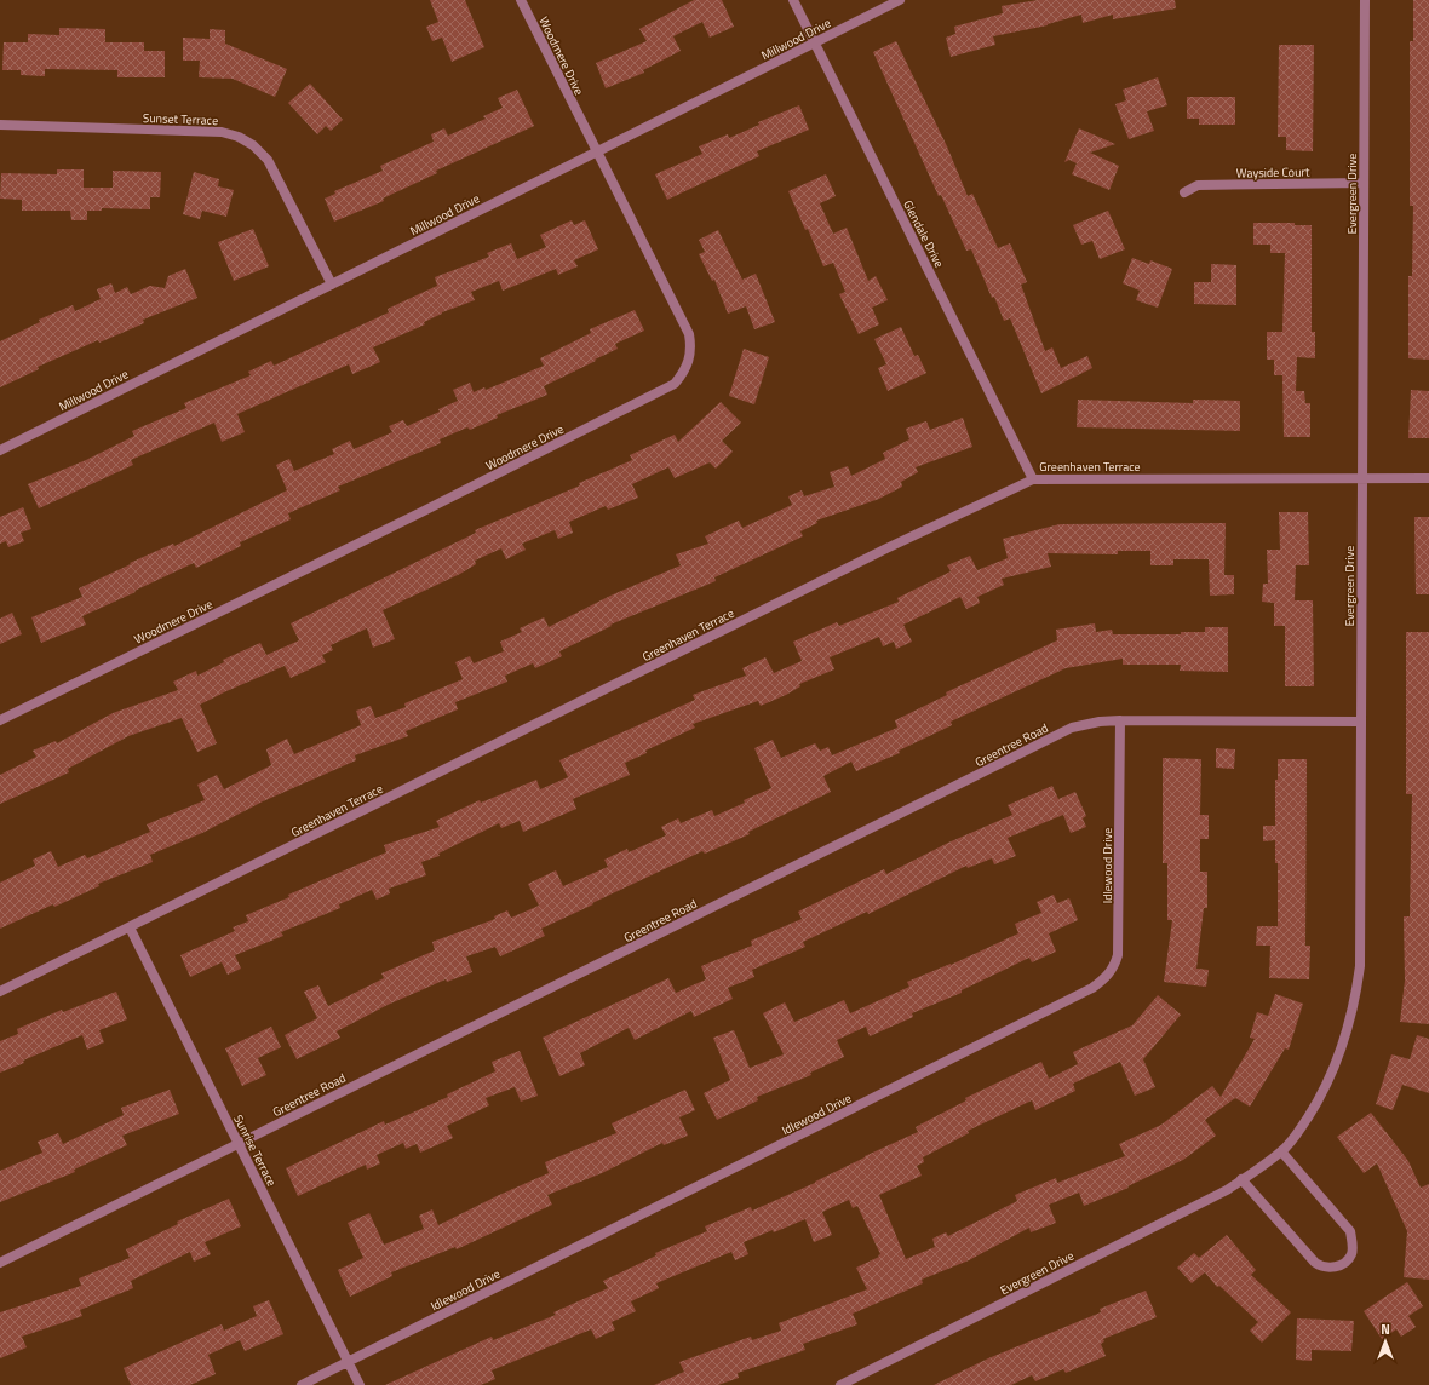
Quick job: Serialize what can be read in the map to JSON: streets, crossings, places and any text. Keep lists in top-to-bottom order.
{
  "streets": {
    "street": [
      "Millwood Drive",
      "Woodmere Drive",
      "Sunset Terrace",
      "Wayside Court",
      "Evergreen Drive",
      "Glendale Drive",
      "Greenhaven Terrace",
      "Greentree Road",
      "Idlewood Drive",
      "Sunrise Terrace"
    ]
  },
  "crossings": [
    ["Millwood Drive", "Woodmere Drive"],
    ["Millwood Drive", "Sunset Terrace"],
    ["Millwood Drive", "Glendale Drive"],
    ["Wayside Court", "Evergreen Drive"],
    ["Evergreen Drive", "Greenhaven Terrace"],
    ["Evergreen Drive", "Greentree Road"],
    ["Glendale Drive", "Greenhaven Terrace"],
    ["Greenhaven Terrace", "Sunrise Terrace"],
    ["Greentree Road", "Idlewood Drive"],
    ["Greentree Road", "Sunrise Terrace"],
    ["Idlewood Drive", "Sunrise Terrace"]
  ],
  "north": "top"
}
